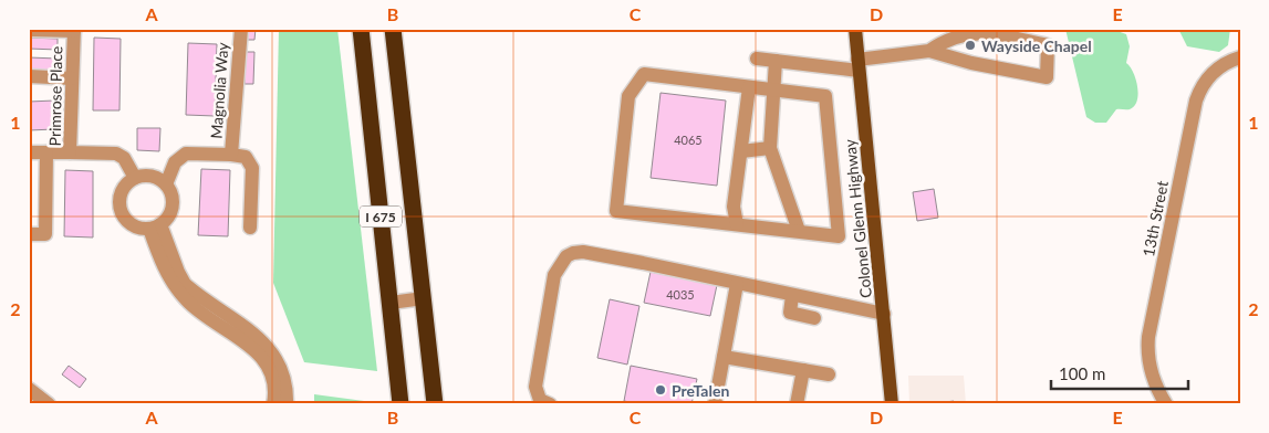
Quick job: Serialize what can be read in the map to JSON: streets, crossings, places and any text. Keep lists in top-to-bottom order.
{
  "streets": {
    "highway": ["I 675"],
    "main road": ["Colonel Glenn Highway"],
    "street": ["Magnolia Way", "Primrose Place", "13th Street"]
  },
  "crossings": [
    ["Magnolia Way", "Primrose Place"]
  ],
  "places": ["Wayside Chapel", "PreTalen"],
  "house_numbers": ["4065", "4035"],
  "scale_bar": "100 m",
  "grid": {
    "columns": [
      "A",
      "B",
      "C",
      "D",
      "E"
    ],
    "rows": ["1", "2"]
  }
}
